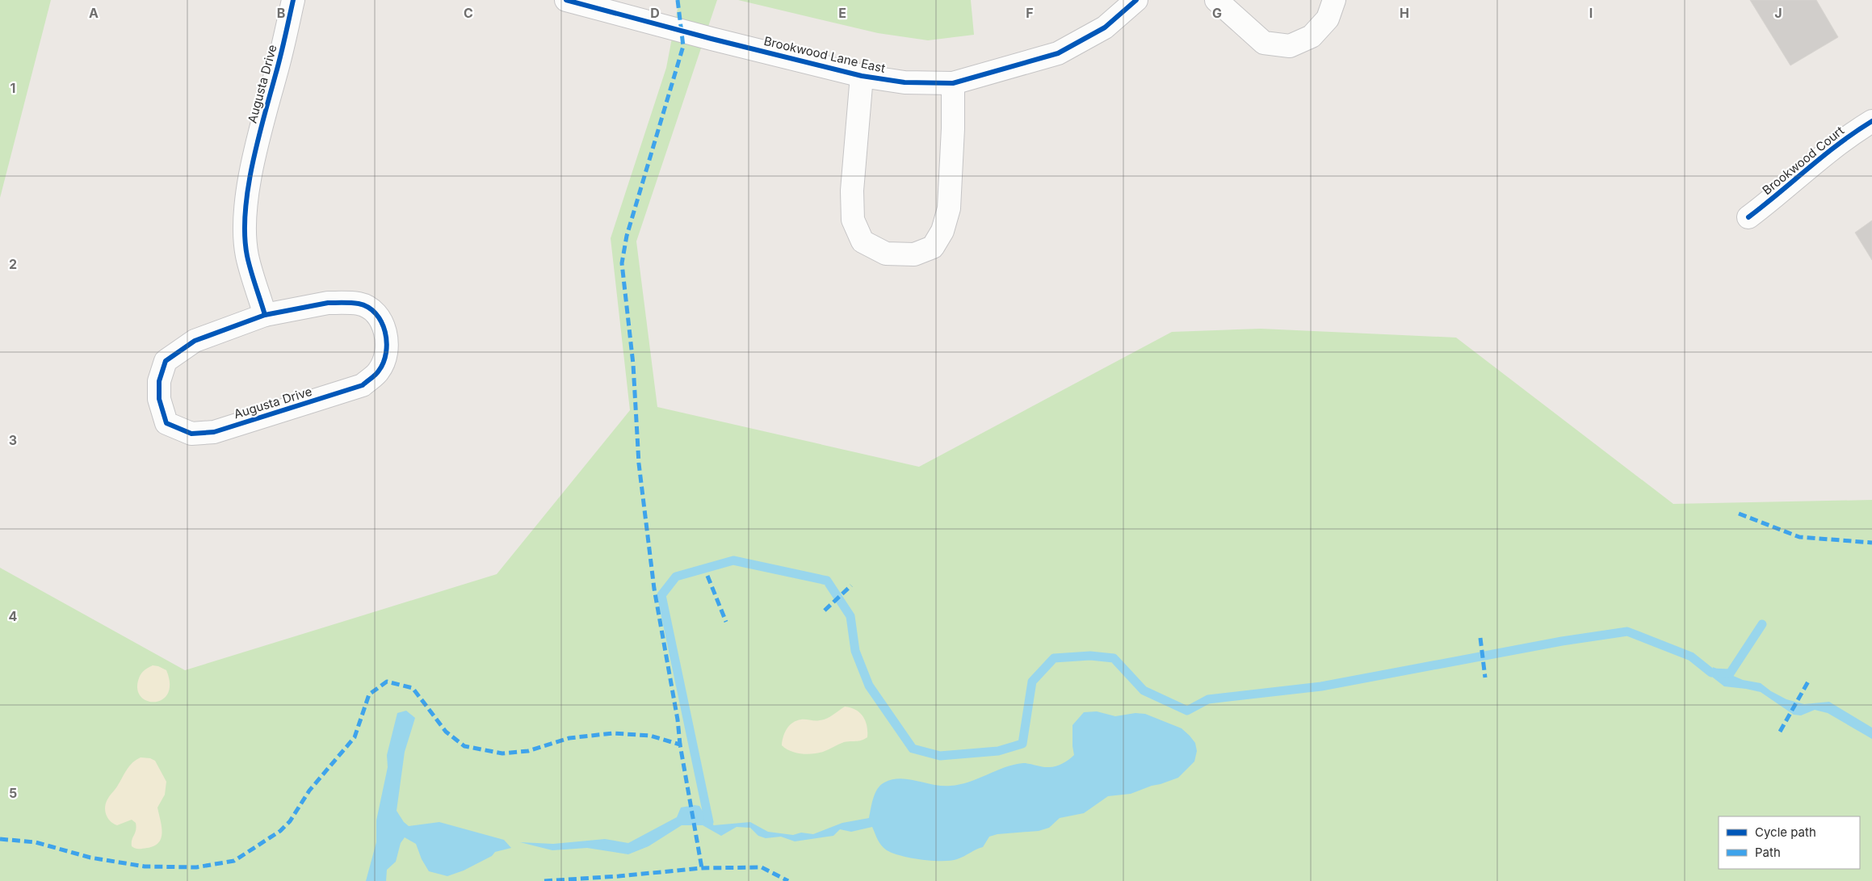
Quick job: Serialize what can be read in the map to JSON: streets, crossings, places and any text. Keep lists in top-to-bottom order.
{
  "streets": {
    "street": ["Brookwood Lane East", "Augusta Drive", "Brookwood Court"]
  },
  "legend": ["Cycle path", "Path"],
  "grid": {
    "columns": [
      "A",
      "B",
      "C",
      "D",
      "E",
      "F",
      "G",
      "H",
      "I",
      "J"
    ],
    "rows": [
      "1",
      "2",
      "3",
      "4",
      "5"
    ]
  }
}
